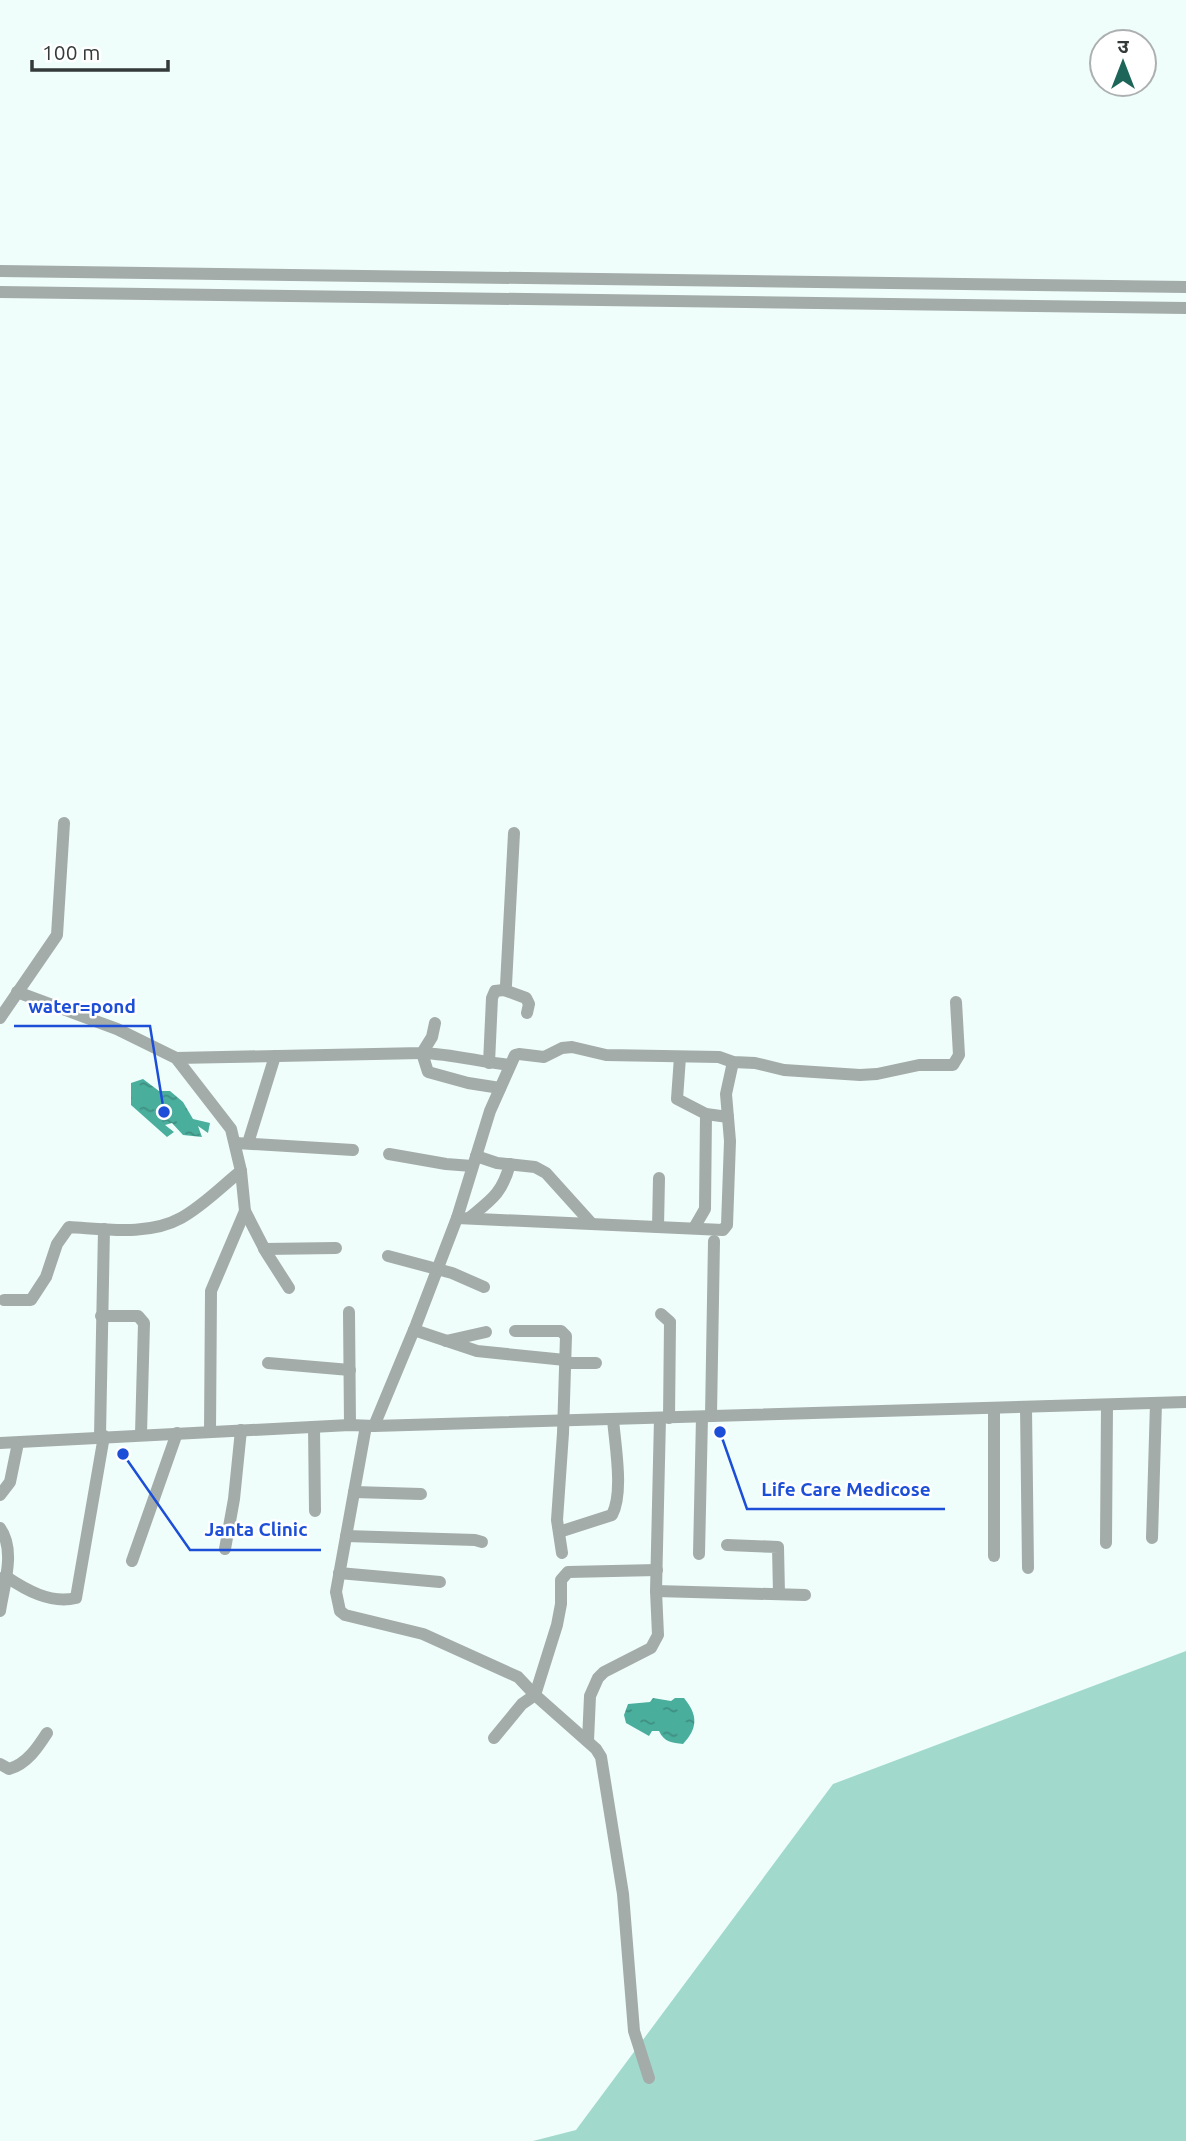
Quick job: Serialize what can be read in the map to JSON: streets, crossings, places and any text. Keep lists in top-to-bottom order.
{
  "places": ["water=pond", "Life Care Medicose", "Janta Clinic"],
  "scale_bar": "100 m",
  "north": "top"
}
